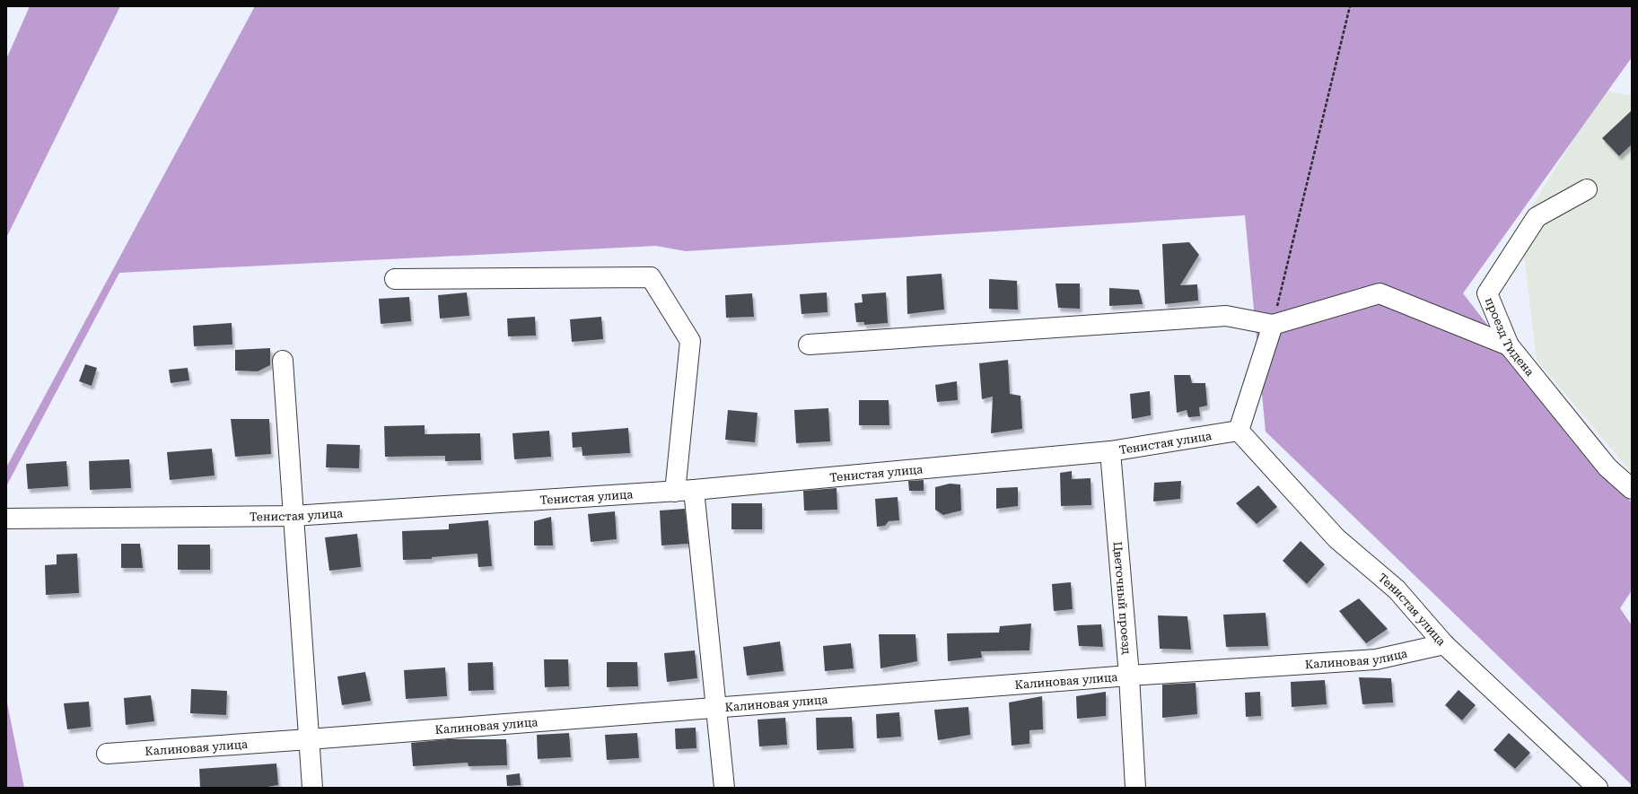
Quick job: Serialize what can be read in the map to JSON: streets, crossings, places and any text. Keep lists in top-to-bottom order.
{
  "streets": {
    "street": [
      "проезд Тидена",
      "Тенистая улица",
      "Цветочный проезд",
      "Калиновая улица"
    ]
  },
  "crossings": [
    ["Тенистая улица", "Цветочный проезд"],
    ["Тенистая улица", "Калиновая улица"],
    ["Цветочный проезд", "Калиновая улица"]
  ]
}
